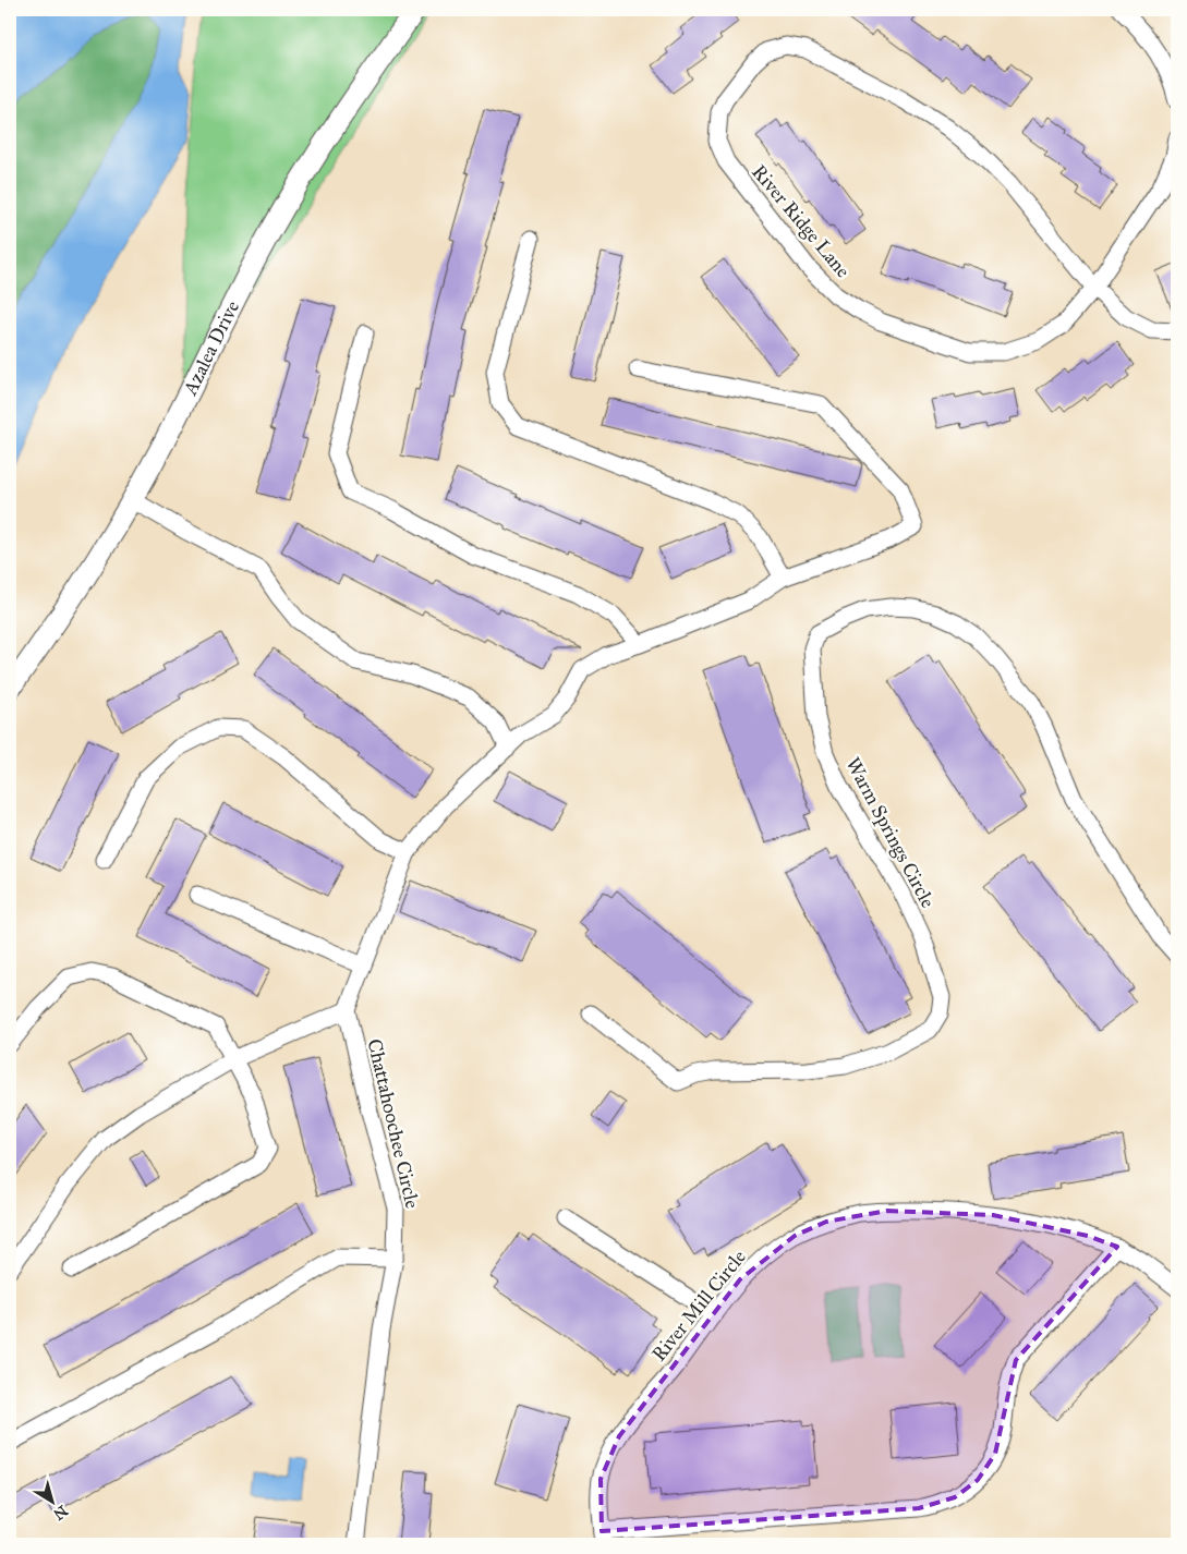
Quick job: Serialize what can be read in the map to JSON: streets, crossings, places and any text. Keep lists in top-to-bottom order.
{
  "streets": {
    "street": [
      "River Ridge Lane",
      "Azalea Drive",
      "Warm Springs Circle",
      "Chattahoochee Circle",
      "River Mill Circle"
    ]
  },
  "north": "bottom right"
}
